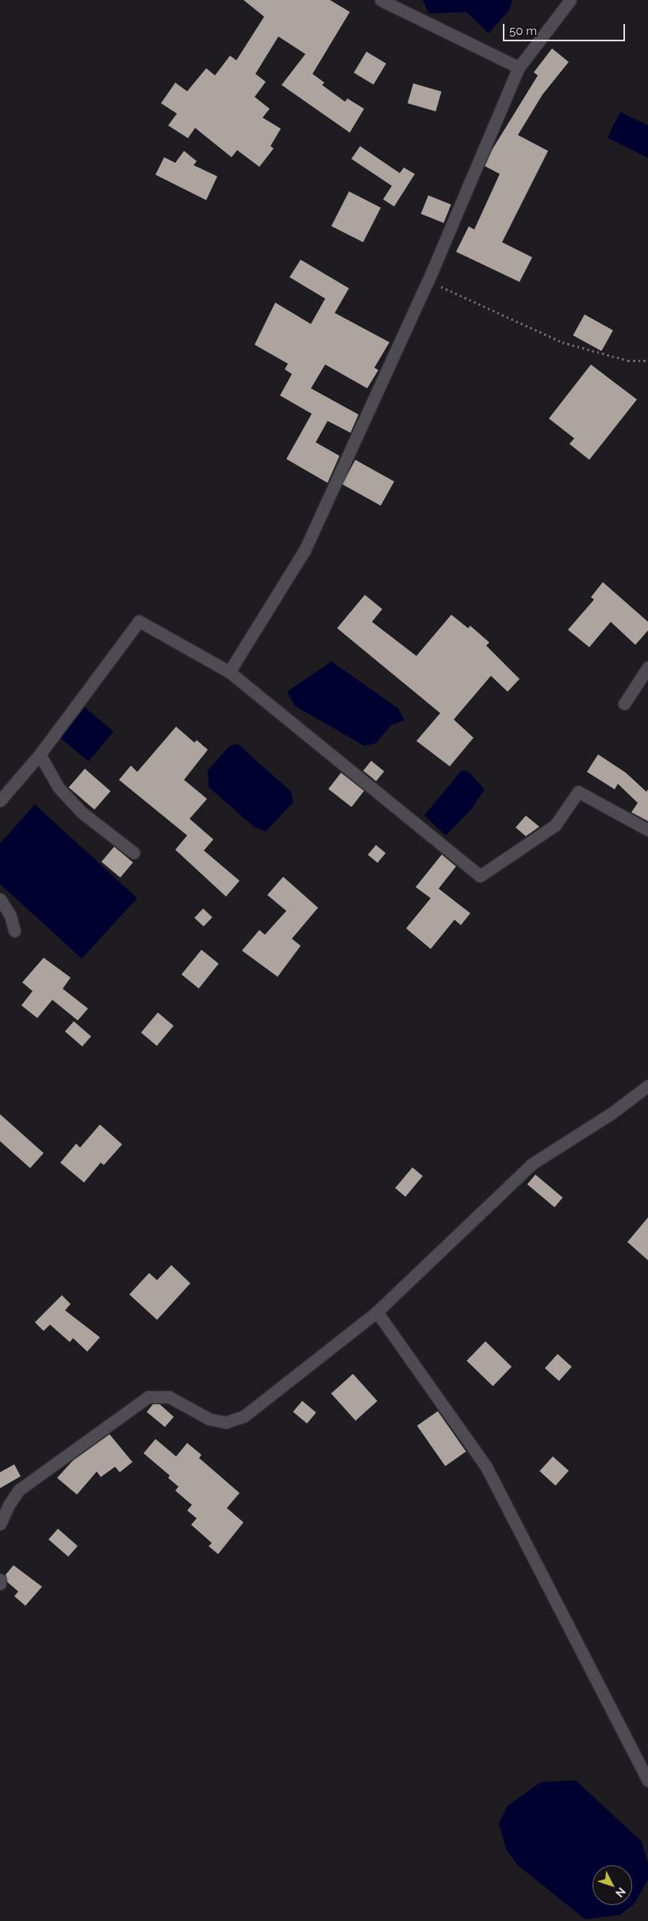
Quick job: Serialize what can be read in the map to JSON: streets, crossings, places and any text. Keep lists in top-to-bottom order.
{
  "scale_bar": "50 m",
  "north": "bottom right"
}
